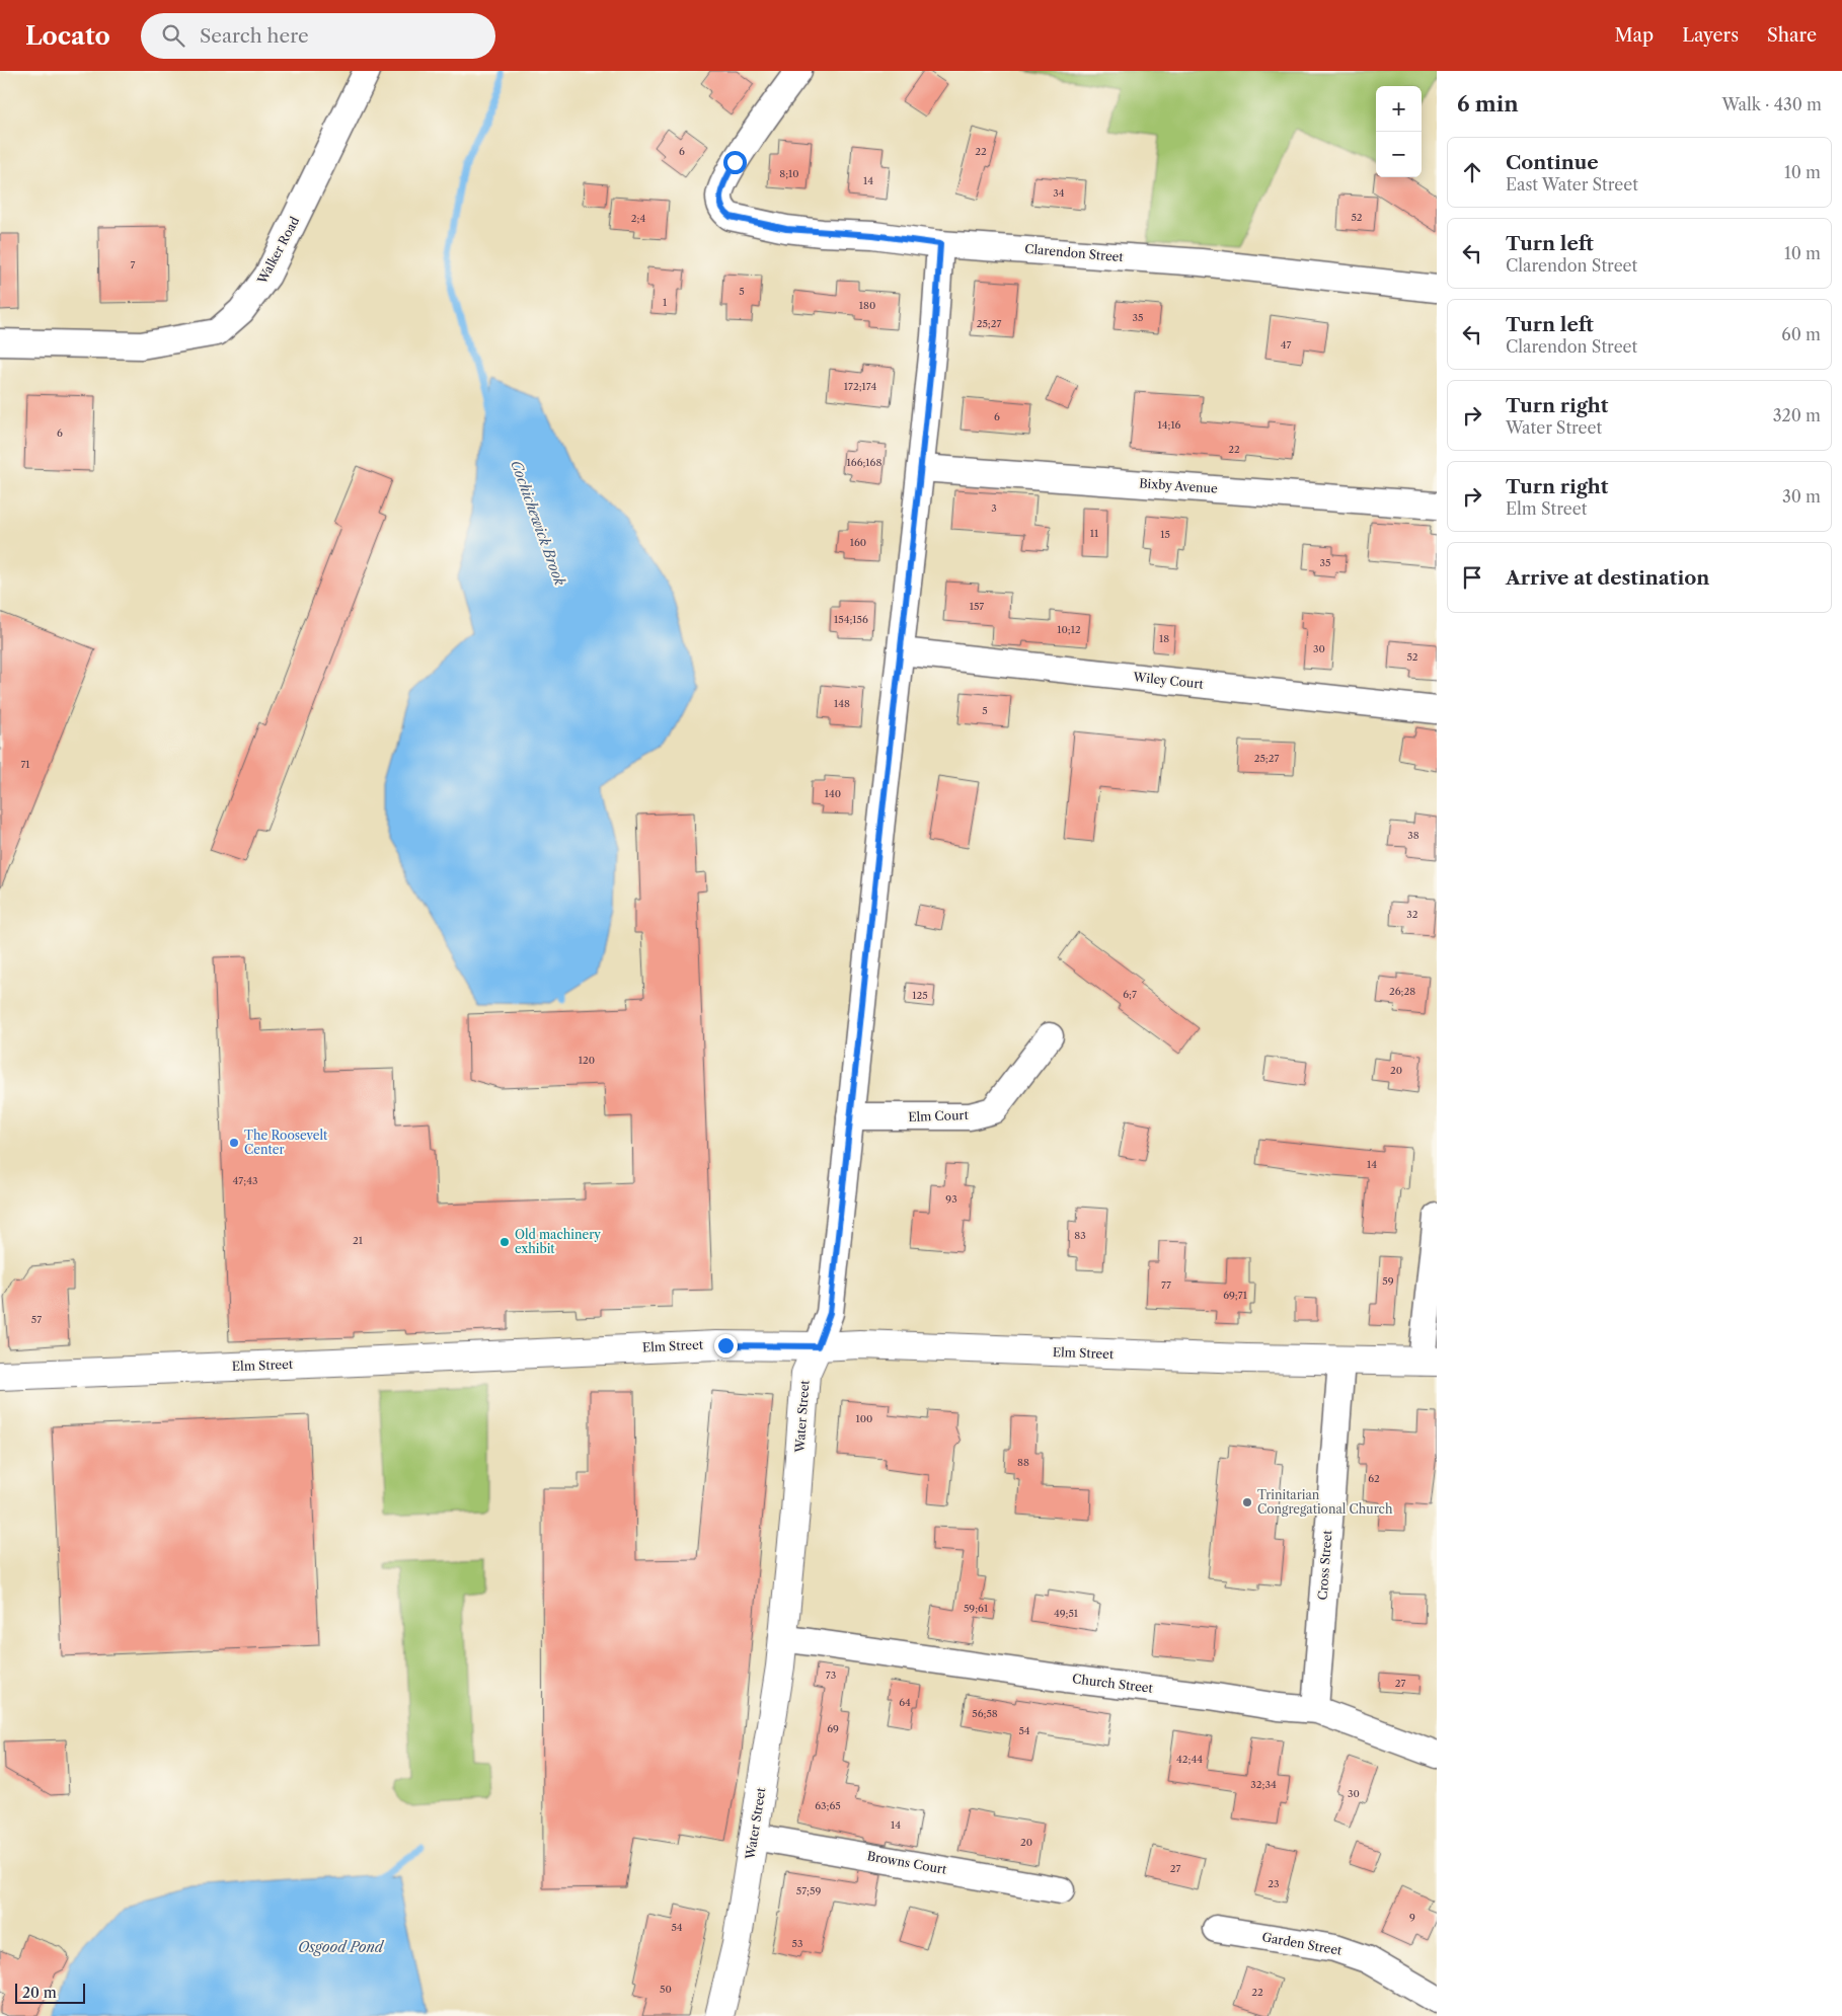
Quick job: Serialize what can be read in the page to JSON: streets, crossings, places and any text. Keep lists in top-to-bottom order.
{
  "streets": {
    "street": [
      "Walker Road",
      "Clarendon Street",
      "Bixby Avenue",
      "Wiley Court",
      "Elm Court",
      "Elm Street",
      "Water Street",
      "Cross Street",
      "Church Street",
      "Browns Court",
      "Garden Street"
    ]
  },
  "crossings": [
    ["Clarendon Street", "Water Street"],
    ["Bixby Avenue", "Water Street"],
    ["Wiley Court", "Water Street"],
    ["Elm Court", "Water Street"],
    ["Elm Street", "Water Street"],
    ["Elm Street", "Cross Street"],
    ["Water Street", "Church Street"],
    ["Water Street", "Browns Court"],
    ["Cross Street", "Church Street"]
  ],
  "water": ["Cochichewick Brook", "Osgood Pond"],
  "places": ["The Roosevelt Center", "Old machinery exhibit", "Trinitarian Congregational Church"],
  "house_numbers": [
    "6",
    "22",
    "8;10",
    "14",
    "34",
    "52",
    "2;4",
    "7",
    "5",
    "1",
    "180",
    "35",
    "25;27",
    "47",
    "172;174",
    "6",
    "14;16",
    "6",
    "22",
    "166;168",
    "3",
    "11",
    "15",
    "160",
    "35",
    "157",
    "154;156",
    "10;12",
    "18",
    "30",
    "52",
    "148",
    "5",
    "25;27",
    "71",
    "140",
    "38",
    "32",
    "26;28",
    "6;7",
    "125",
    "120",
    "20",
    "14",
    "47;43",
    "93",
    "83",
    "21",
    "59",
    "77",
    "69;71",
    "57",
    "100",
    "88",
    "62",
    "59;61",
    "49;51",
    "73",
    "27",
    "64",
    "56;58",
    "69",
    "54",
    "42;44",
    "32;34",
    "30",
    "63;65",
    "14",
    "20",
    "27",
    "23",
    "57;59",
    "9",
    "54",
    "53",
    "50",
    "22"
  ],
  "scale_bar": "20 m",
  "page": {
    "header": "Locato",
    "search": "Search here",
    "nav": ["Map", "Layers", "Share"],
    "heading": ["6 min", "Walk · 430 m"],
    "map_buttons": ["+", "−"],
    "list": [
      ["Continue", "East Water Street", "10 m"],
      ["Turn left", "Clarendon Street", "10 m"],
      ["Turn left", "Clarendon Street", "60 m"],
      ["Turn right", "Water Street", "320 m"],
      ["Turn right", "Elm Street", "30 m"],
      "Arrive at destination"
    ],
    "scale": "20 m"
  }
}
